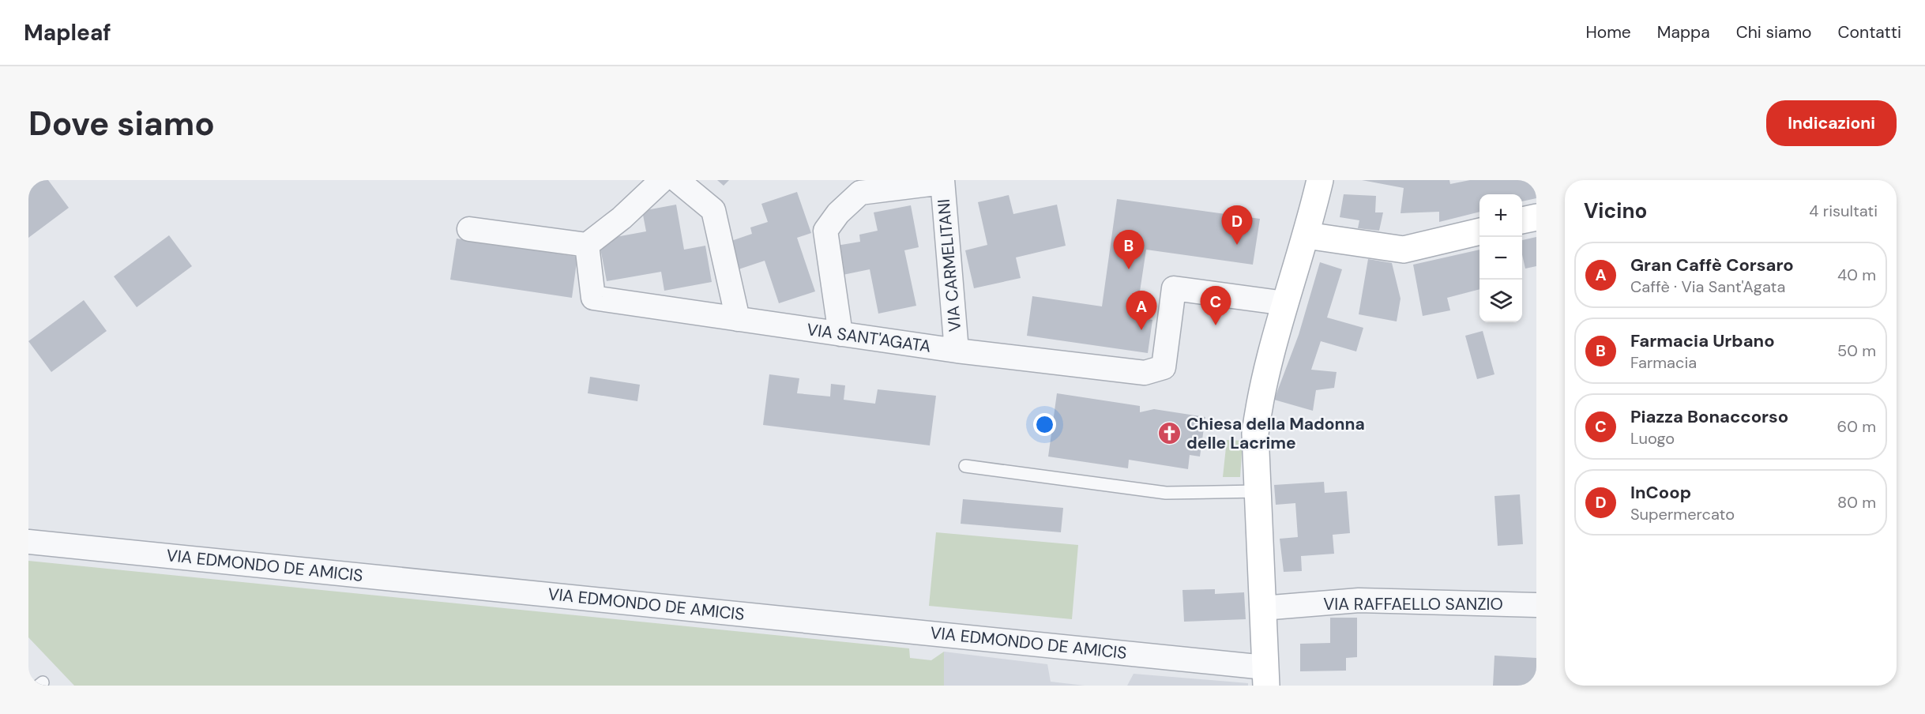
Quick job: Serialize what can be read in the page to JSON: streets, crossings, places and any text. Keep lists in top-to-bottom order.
{
  "streets": {
    "street": [
      "VIA CARMELITANI",
      "VIA SANT'AGATA",
      "VIA EDMONDO DE AMICIS",
      "VIA RAFFAELLO SANZIO"
    ]
  },
  "crossings": [
    ["VIA CARMELITANI", "VIA SANT'AGATA"]
  ],
  "places": {
    "church": ["Chiesa della Madonna delle Lacrime"]
  },
  "page": {
    "header": "Mapleaf",
    "nav": [
      "Home",
      "Mappa",
      "Chi siamo",
      "Contatti"
    ],
    "buttons": "Indicazioni",
    "title": "Dove siamo",
    "heading": ["Vicino", "4 risultati"],
    "map_buttons": ["+", "−"],
    "pins": [
      "D",
      "B",
      "C",
      "A"
    ],
    "list": [
      {
        "mark": "A",
        "name": "Gran Caffè Corsaro",
        "note": "Caffè · Via Sant'Agata",
        "value": "40 m"
      },
      {
        "mark": "B",
        "name": "Farmacia Urbano",
        "note": "Farmacia",
        "value": "50 m"
      },
      {
        "mark": "C",
        "name": "Piazza Bonaccorso",
        "note": "Luogo",
        "value": "60 m"
      },
      {
        "mark": "D",
        "name": "InCoop",
        "note": "Supermercato",
        "value": "80 m"
      }
    ]
  }
}
